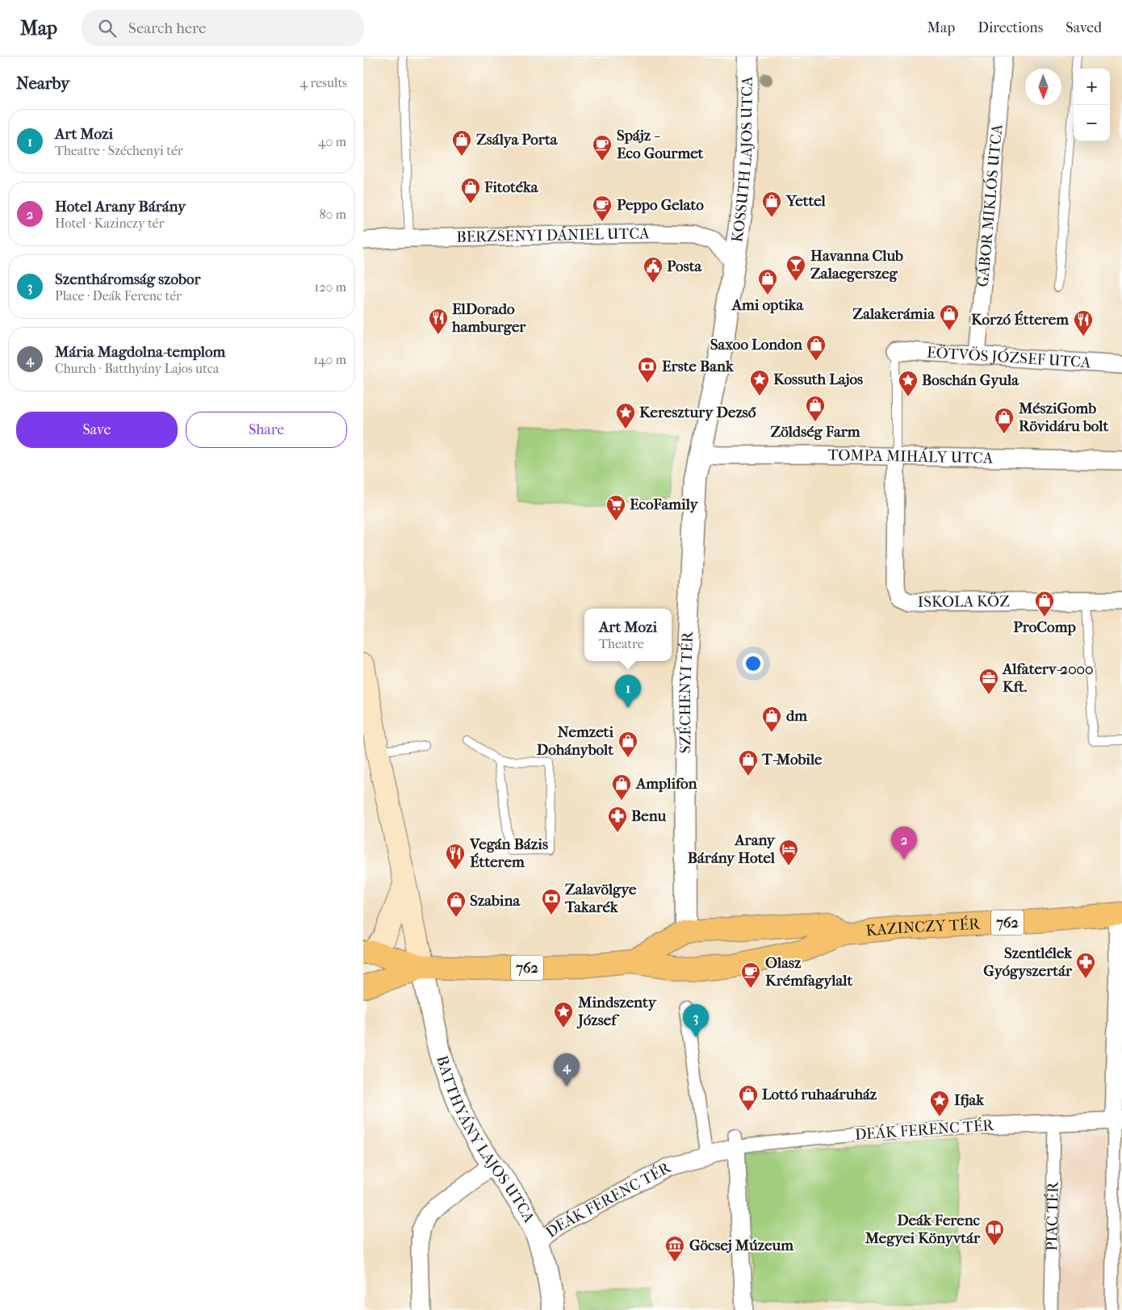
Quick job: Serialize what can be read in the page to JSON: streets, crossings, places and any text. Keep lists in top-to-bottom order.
{
  "streets": {
    "main road": ["762", "KAZINCZY TÉR"],
    "street": [
      "KOSSUTH LAJOS UTCA",
      "GÁBOR MIKLÓS UTCA",
      "BERZSENYI DÁNIEL UTCA",
      "EÖTVÖS JÓZSEF UTCA",
      "TOMPA MIHÁLY UTCA",
      "ISKOLA KÖZ",
      "SZÉCHENYI TÉR",
      "DEÁK FERENC TÉR",
      "BATTHYÁNY LAJOS UTCA",
      "PIAC TÉR"
    ]
  },
  "crossings": [
    ["KOSSUTH LAJOS UTCA", "BERZSENYI DÁNIEL UTCA"],
    ["KOSSUTH LAJOS UTCA", "TOMPA MIHÁLY UTCA"],
    ["KOSSUTH LAJOS UTCA", "SZÉCHENYI TÉR"],
    ["GÁBOR MIKLÓS UTCA", "EÖTVÖS JÓZSEF UTCA"],
    ["TOMPA MIHÁLY UTCA", "ISKOLA KÖZ"],
    ["TOMPA MIHÁLY UTCA", "SZÉCHENYI TÉR"],
    ["SZÉCHENYI TÉR", "KAZINCZY TÉR"],
    ["762", "KAZINCZY TÉR"],
    ["762", "BATTHYÁNY LAJOS UTCA"],
    ["KAZINCZY TÉR", "BATTHYÁNY LAJOS UTCA"],
    ["DEÁK FERENC TÉR", "BATTHYÁNY LAJOS UTCA"],
    ["DEÁK FERENC TÉR", "PIAC TÉR"]
  ],
  "places": {
    "shop": [
      "Zsálya Porta",
      "Fitotéka",
      "Yettel",
      "Ami optika",
      "Zalakerámia",
      "Saxoo London",
      "Zöldség Farm",
      "MésziGomb Rövidáru bolt",
      "ProComp",
      "dm",
      "Nemzeti Dohánybolt",
      "T-Mobile",
      "Amplifon",
      "Szabina",
      "Lottó ruhaáruház"
    ],
    "cafe": ["Spájz - Eco Gourmet", "Peppo Gelato", "Olasz Krémfagylalt"],
    "bar": ["Havanna Club Zalaegerszeg"],
    "public building": ["Posta"],
    "restaurant": ["ElDorado hamburger", "Korzó Étterem", "Vegán Bázis Étterem"],
    "bank": ["Erste Bank", "Zalavölgye Takarék"],
    "place": [
      "Kossuth Lajos",
      "Boschán Gyula",
      "Keresztury Dezső",
      "Mindszenty József",
      "Ifjak"
    ],
    "supermarket": ["EcoFamily"],
    "office": ["Alfaterv-2000 Kft."],
    "pharmacy": ["Benu", "Szentlélek Gyógyszertár"],
    "hotel": ["Arany Bárány Hotel"],
    "library": ["Deák Ferenc Megyei Könyvtár"],
    "museum": ["Göcsej Múzeum"]
  },
  "north": "bottom",
  "page": {
    "header": "Map",
    "search": "Search here",
    "nav": ["Map", "Directions", "Saved"],
    "heading": ["Nearby", "4 results"],
    "map_buttons": ["+", "−"],
    "list": [
      {
        "mark": "1",
        "name": "Art Mozi",
        "note": "Theatre · Széchenyi tér",
        "value": "40 m"
      },
      {
        "mark": "2",
        "name": "Hotel Arany Bárány",
        "note": "Hotel · Kazinczy tér",
        "value": "80 m"
      },
      {
        "mark": "3",
        "name": "Szentháromság szobor",
        "note": "Place · Deák Ferenc tér",
        "value": "120 m"
      },
      {
        "mark": "4",
        "name": "Mária Magdolna-templom",
        "note": "Church · Batthyány Lajos utca",
        "value": "140 m"
      }
    ],
    "buttons": ["Save", "Share"],
    "popup": ["Art Mozi", "Theatre"],
    "pins": [
      "1",
      "2",
      "3",
      "4"
    ]
  }
}
